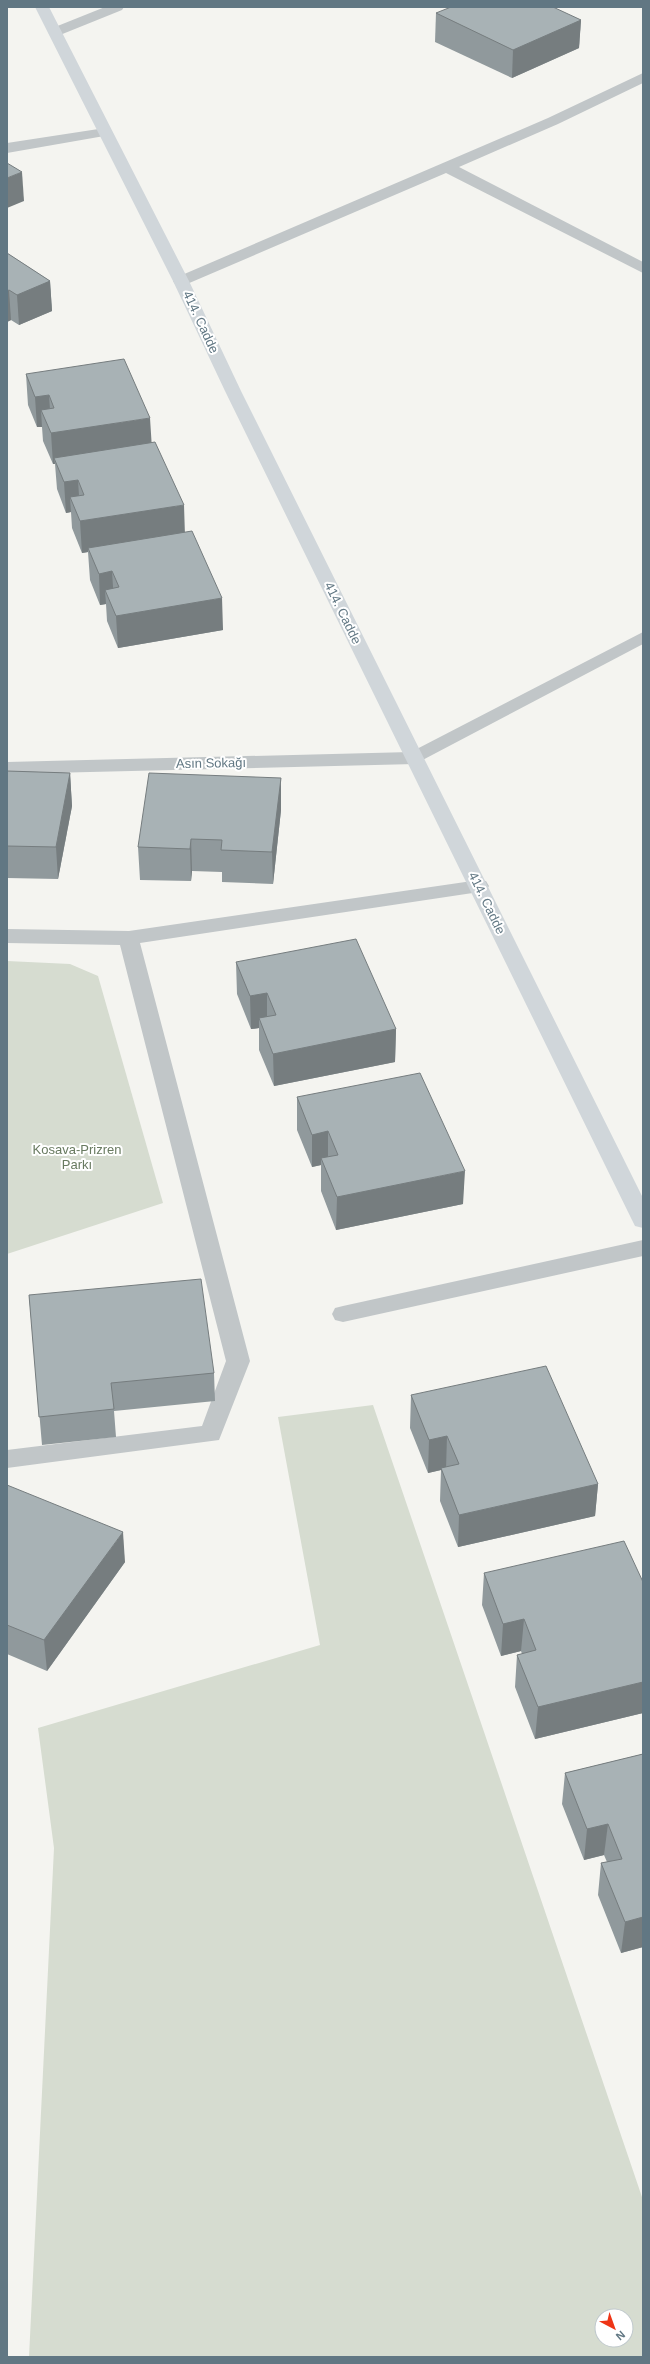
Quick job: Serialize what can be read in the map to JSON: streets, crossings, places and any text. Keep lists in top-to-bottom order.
{
  "streets": {
    "main road": ["414. Cadde"],
    "street": ["Asın Sokağı"]
  },
  "crossings": [
    ["414. Cadde", "Asın Sokağı"]
  ],
  "parks": ["Kosava-Prizren Parkı"],
  "north": "bottom right"
}
